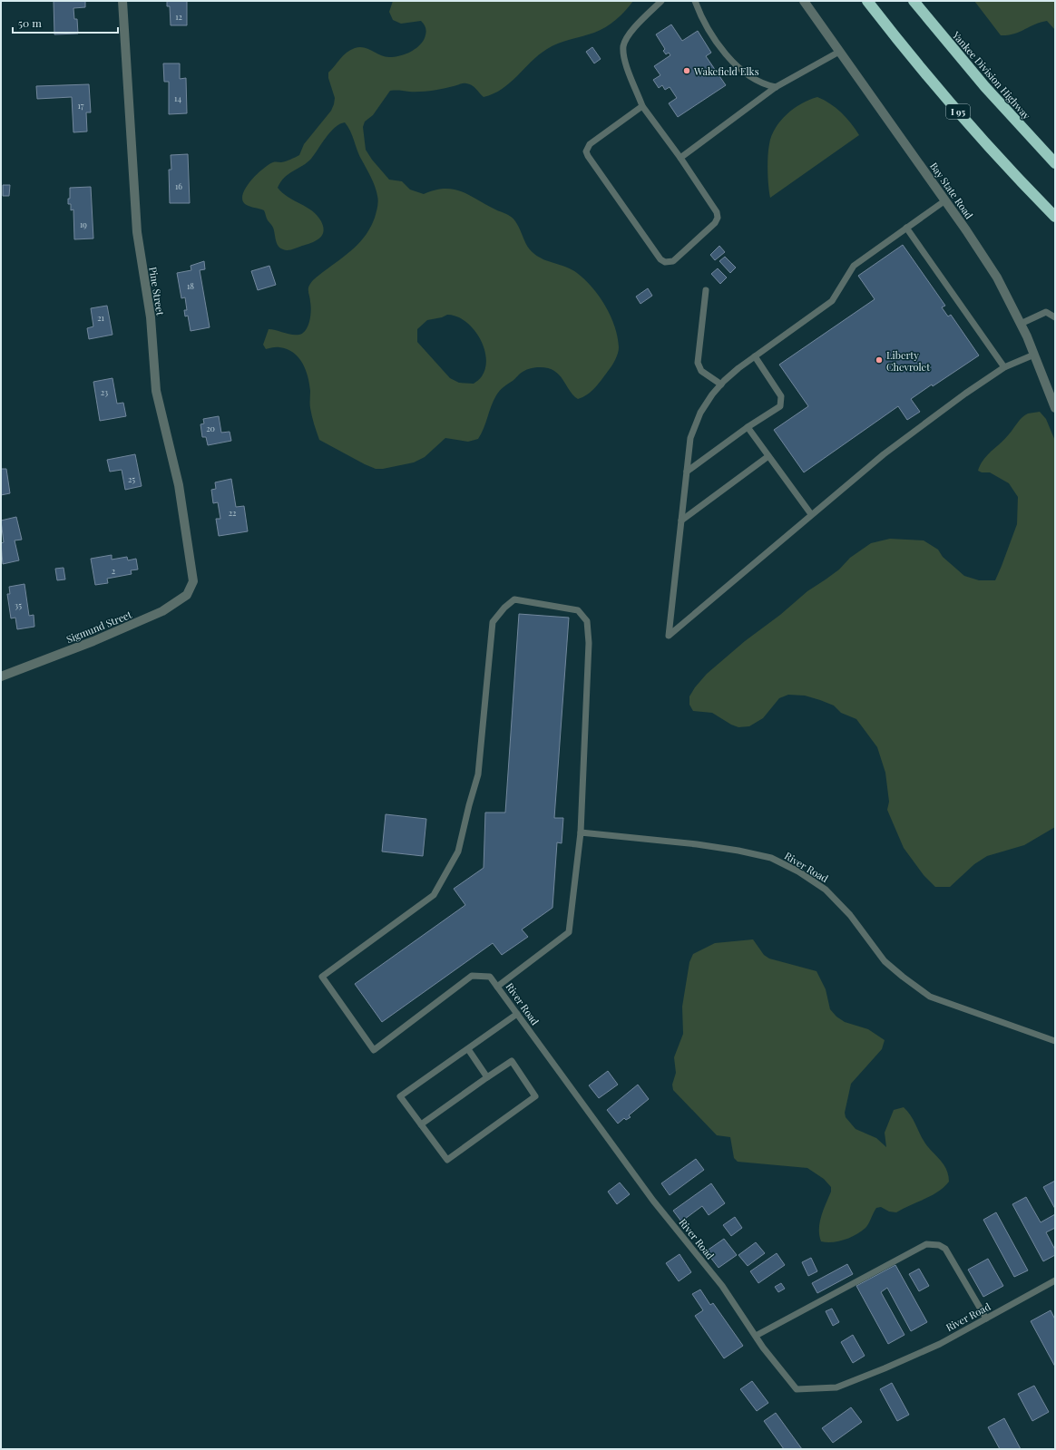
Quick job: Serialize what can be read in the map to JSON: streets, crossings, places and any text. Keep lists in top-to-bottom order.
{
  "streets": {
    "highway": ["Yankee Division Highway", "I 95"],
    "street": ["Bay State Road", "Pine Street", "Sigmund Street"],
    "lane": ["River Road"]
  },
  "crossings": [
    ["Pine Street", "Sigmund Street"]
  ],
  "places": ["Wakefield Elks", "Liberty Chevrolet"],
  "house_numbers": [
    "12",
    "14",
    "17",
    "16",
    "19",
    "18",
    "21",
    "23",
    "20",
    "25",
    "22",
    "2",
    "35"
  ],
  "scale_bar": "50 m"
}
